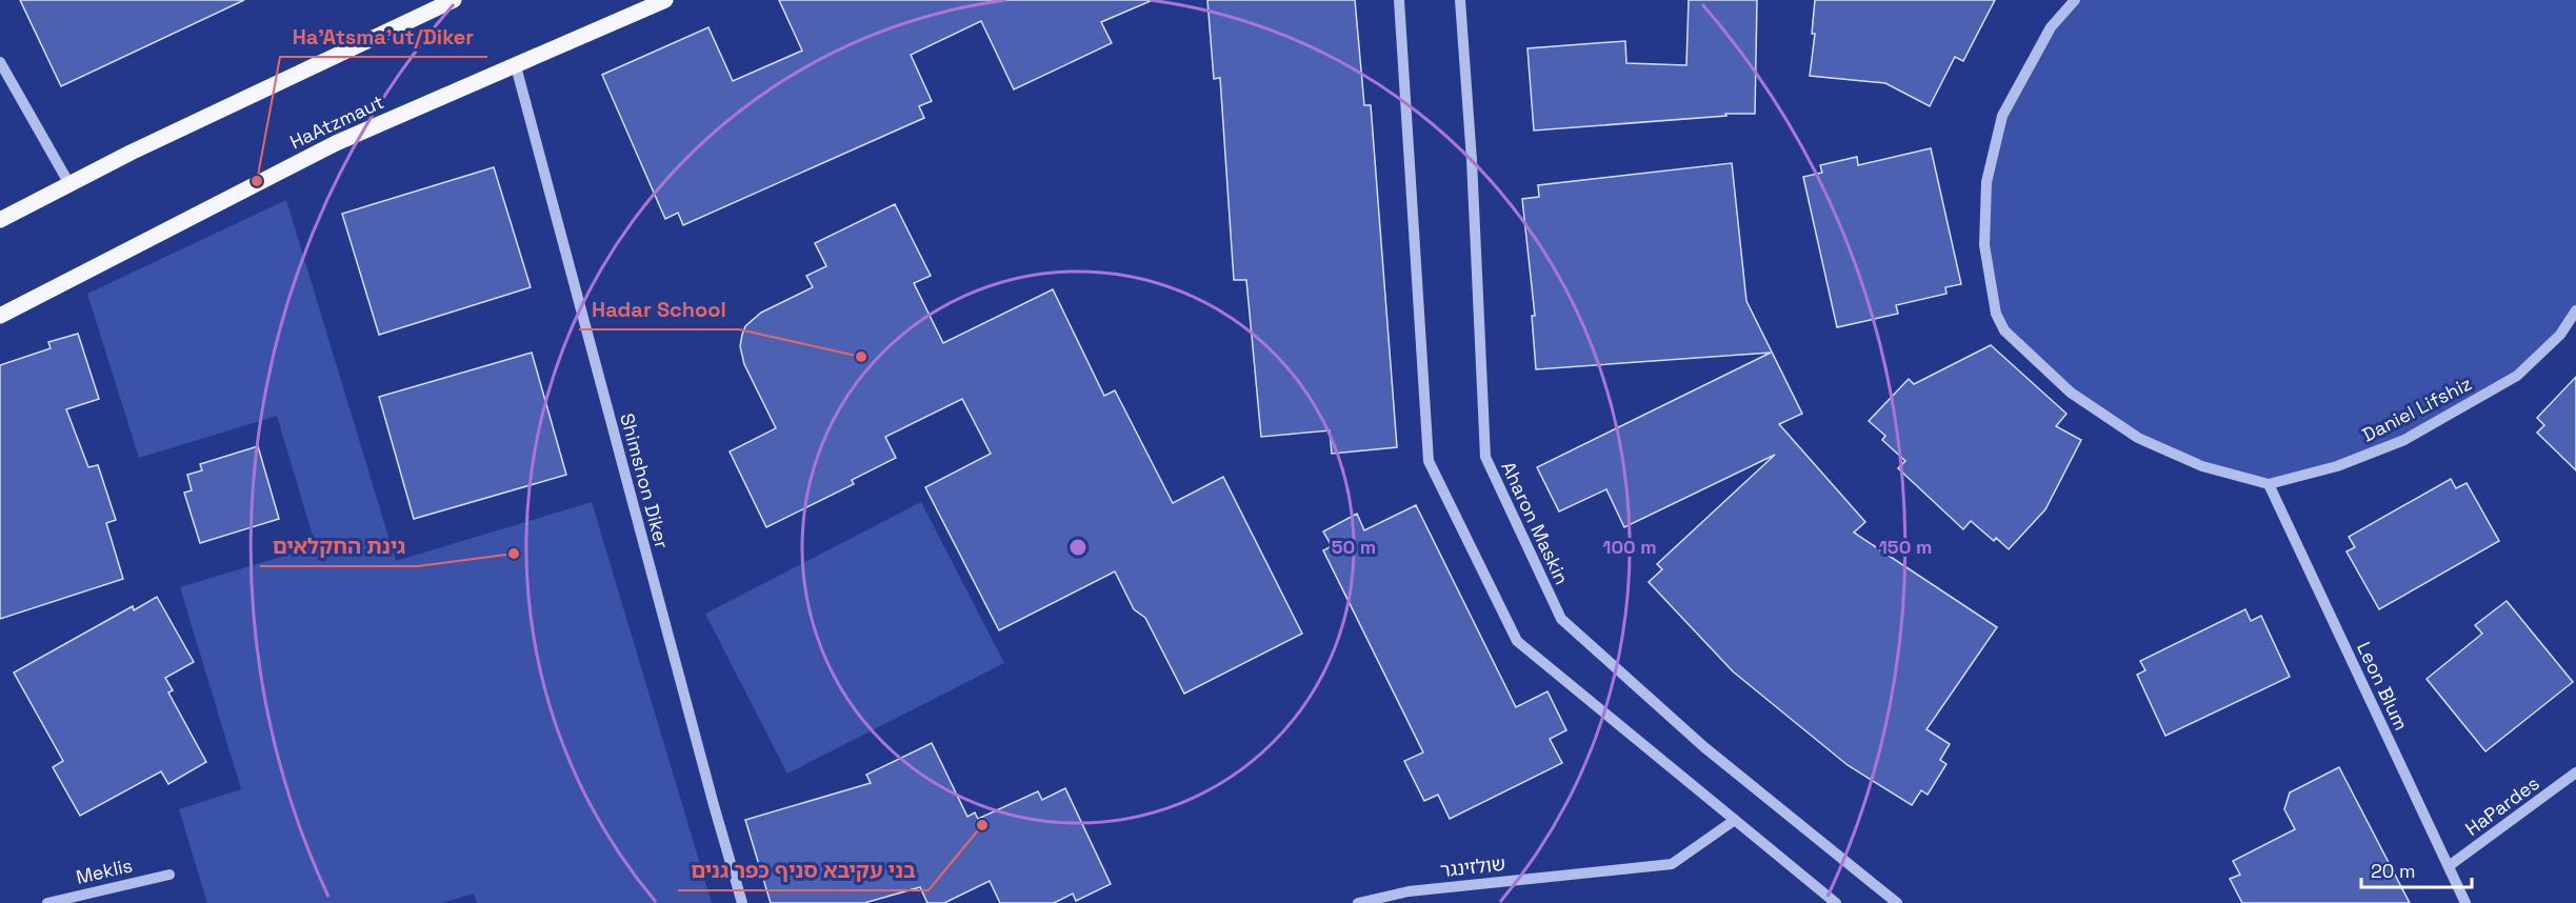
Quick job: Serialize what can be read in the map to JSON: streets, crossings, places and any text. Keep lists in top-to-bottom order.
{
  "streets": {
    "main road": ["HaAtzmaut"],
    "street": [
      "Daniel Lifshiz",
      "Shimshon Diker",
      "Aharon Maskin",
      "Leon Blum",
      "HaPardes",
      "שולזינגר",
      "Meklis"
    ]
  },
  "crossings": [
    ["HaAtzmaut", "Shimshon Diker"],
    ["Daniel Lifshiz", "Leon Blum"],
    ["Leon Blum", "HaPardes"]
  ],
  "places": [
    "Ha'Atsma'ut/Diker",
    "Hadar School",
    "גינת החקלאים",
    "בני עקיבא סניף כפר גנים"
  ],
  "scale_bar": "20 m",
  "rings": ["50 m", "100 m", "150 m"]
}
